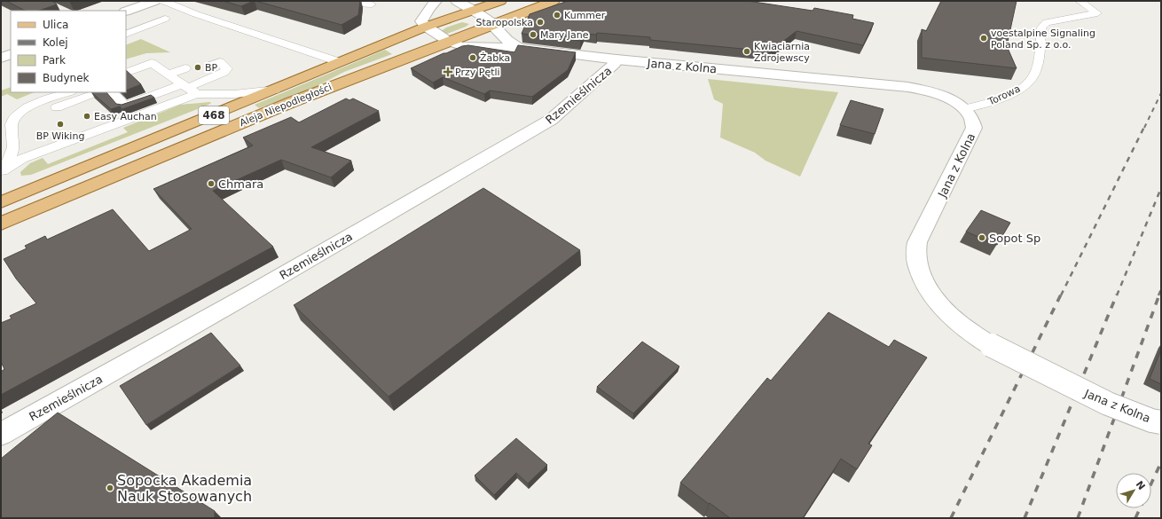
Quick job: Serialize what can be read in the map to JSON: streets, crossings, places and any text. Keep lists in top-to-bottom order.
{
  "streets": {
    "main road": ["Aleja Niepodległości", "468"],
    "street": ["Jana z Kolna", "Rzemieślnicza"],
    "lane": ["Torowa"]
  },
  "crossings": [
    ["Jana z Kolna", "Rzemieślnicza"],
    ["Jana z Kolna", "Torowa"],
    ["Jana z Kolna", "Aleja Niepodległości"]
  ],
  "places": {
    "other": [
      "Kummer",
      "Staropolska",
      "Mary Jane",
      "voestalpine Signaling Poland Sp. z o.o.",
      "Kwiaciarnia Zdrojewscy",
      "Żabka",
      "BP",
      "Easy Auchan",
      "BP Wiking",
      "Chmara",
      "Sopot Sp",
      "Sopocka Akademia Nauk Stosowanych"
    ],
    "health": ["Przy Pętli"]
  },
  "legend": [
    "Ulica",
    "Kolej",
    "Park",
    "Budynek"
  ],
  "north": "top right"
}
